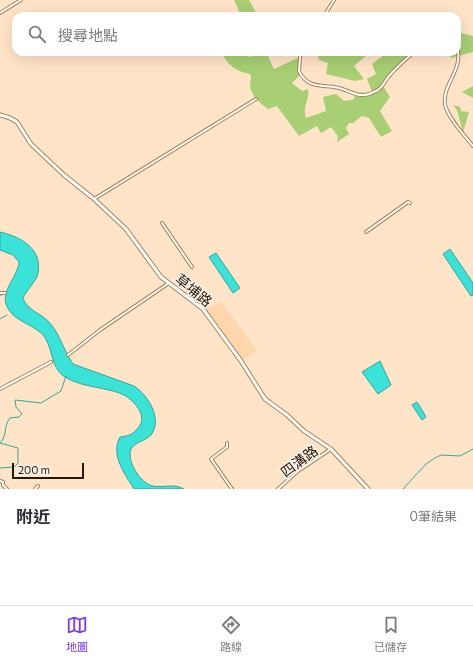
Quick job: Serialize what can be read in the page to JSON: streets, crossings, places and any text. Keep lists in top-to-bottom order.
{
  "streets": {
    "street": ["草埔路", "四溝路"]
  },
  "crossings": [
    ["草埔路", "四溝路"]
  ],
  "scale_bar": "200 m",
  "page": {
    "search": "搜尋地點",
    "scale": "200 m",
    "heading": ["附近", "0筆結果"],
    "nav": ["地圖", "路線", "已儲存"]
  }
}
